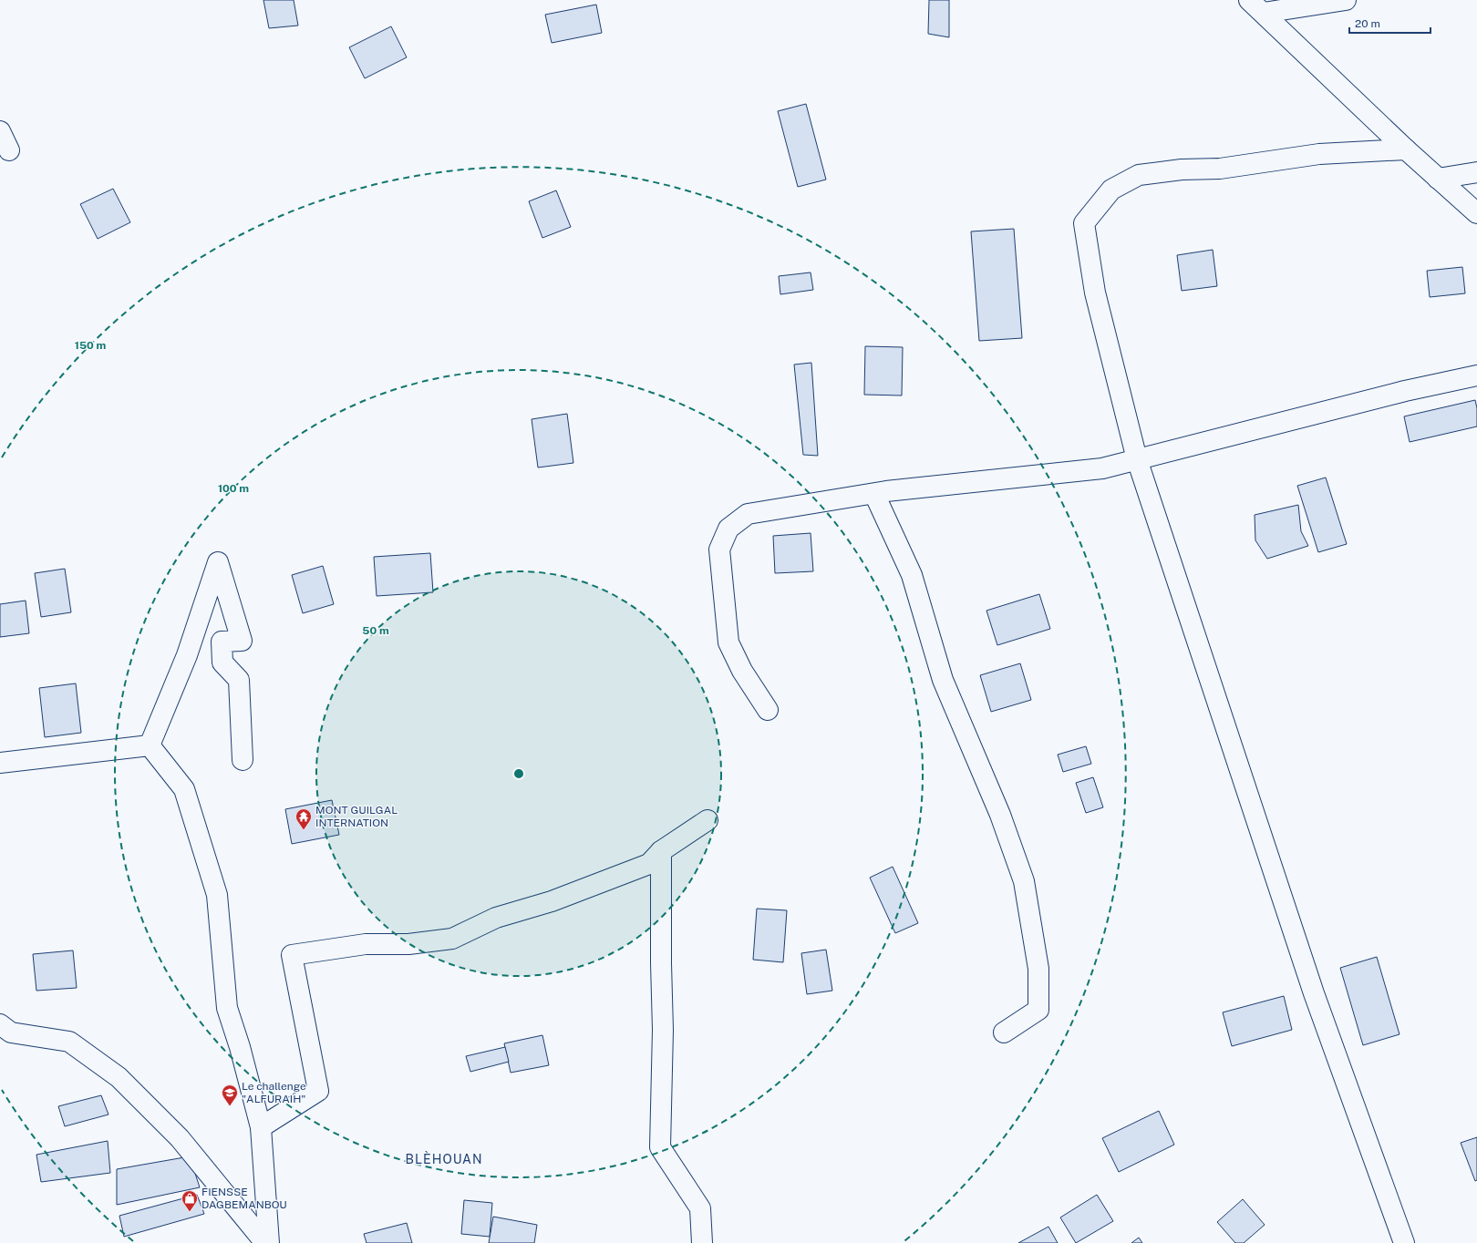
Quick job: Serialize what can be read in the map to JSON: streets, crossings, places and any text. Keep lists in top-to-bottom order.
{
  "districts": ["BLÈHOUAN"],
  "places": {
    "temple": ["MONT GUILGAL INTERNATION"],
    "school or university": ["Le challenge \"ALFURAIH\""],
    "shop": ["FIENSSE DAGBEMANBOU"]
  },
  "scale_bar": "20 m",
  "rings": ["150 m", "100 m", "50 m"]
}
